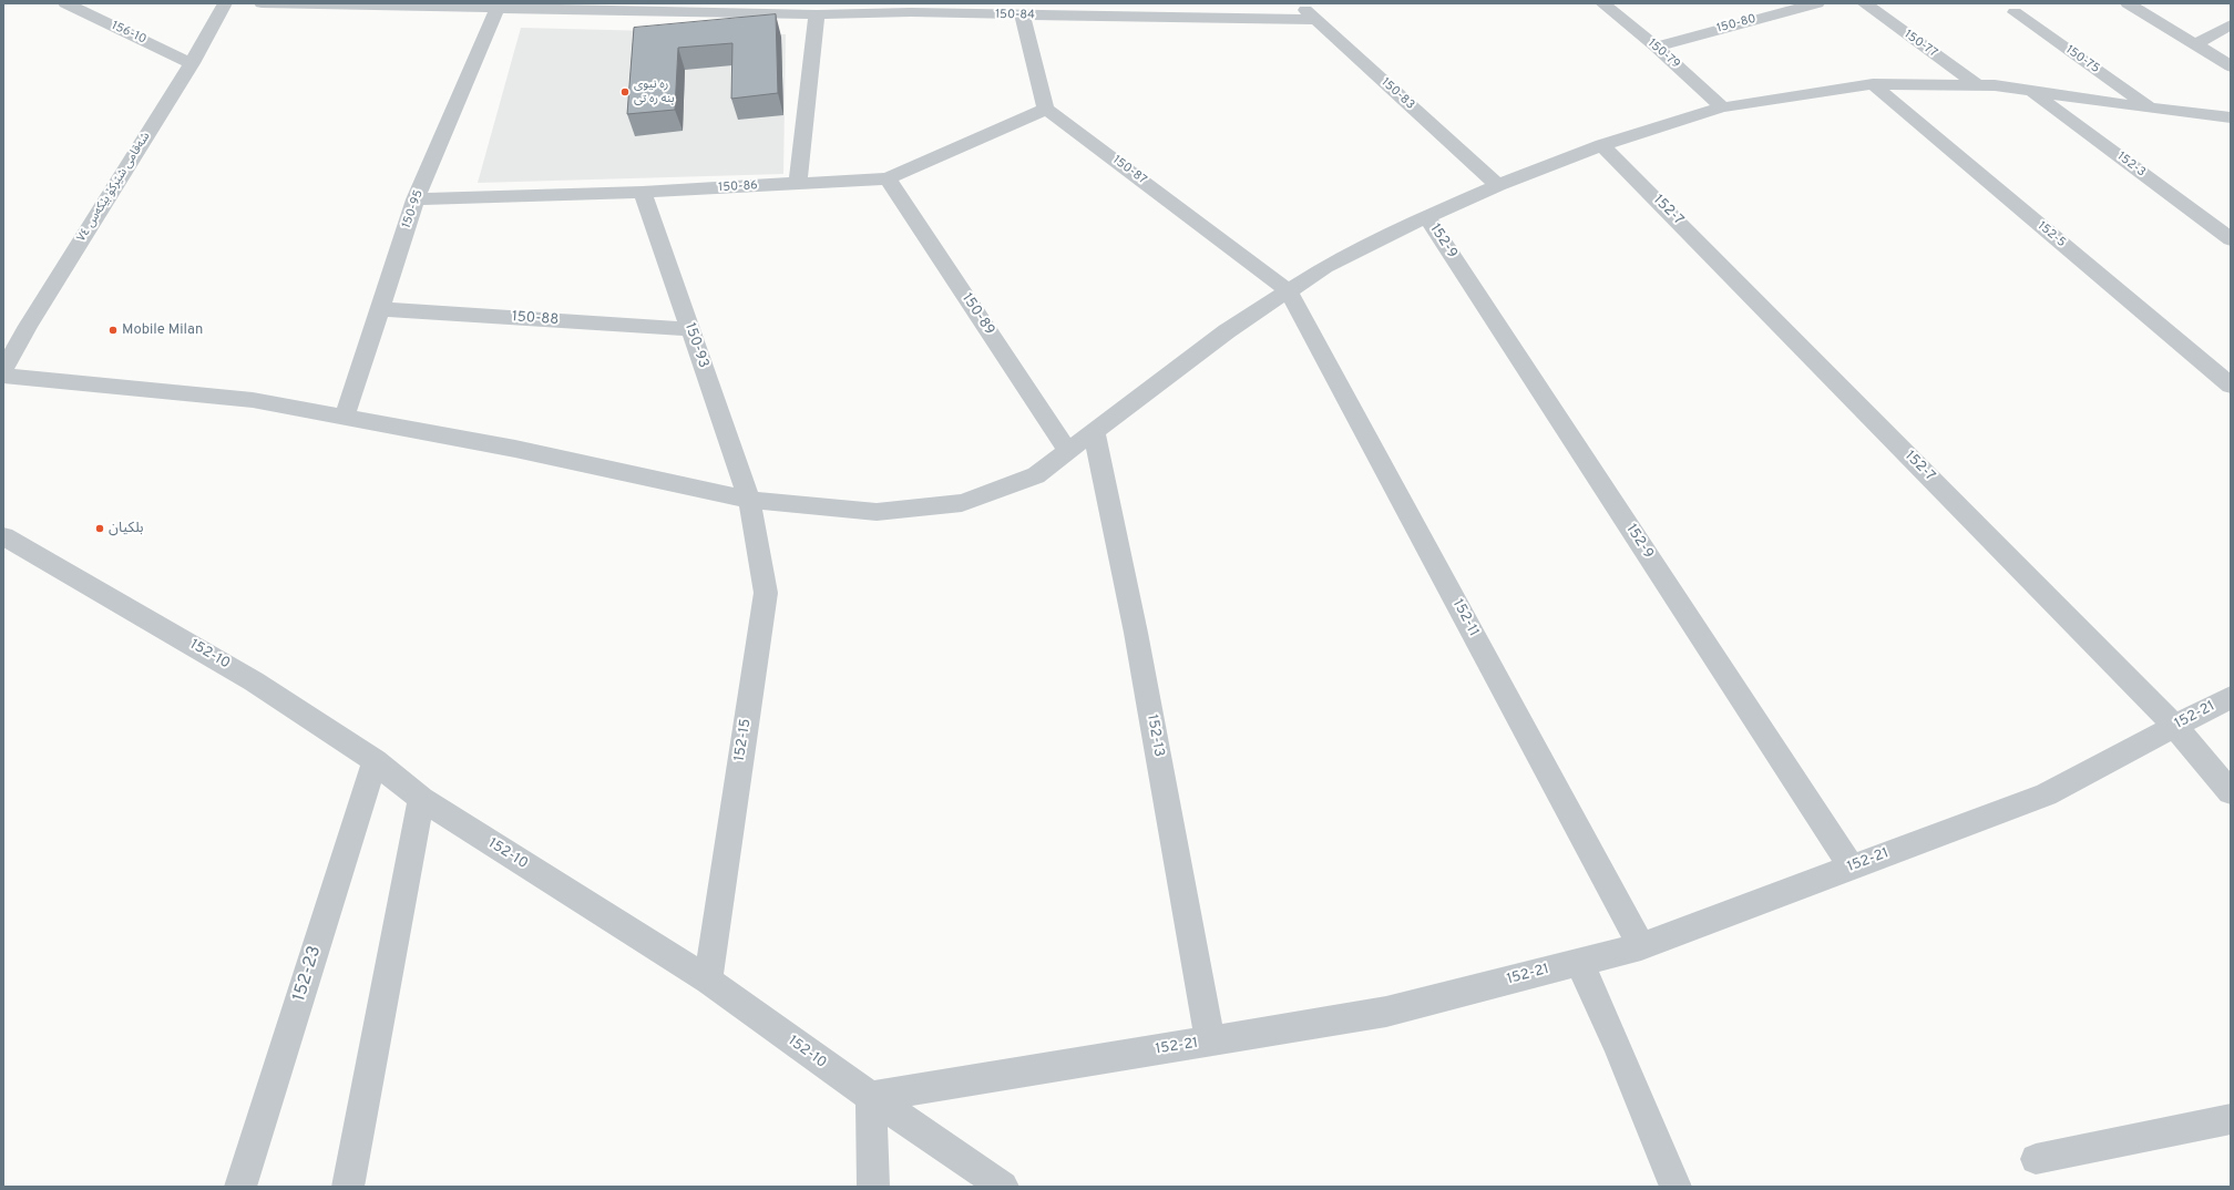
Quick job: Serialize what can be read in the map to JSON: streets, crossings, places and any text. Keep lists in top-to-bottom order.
{
  "streets": {
    "street": [
      "150-84",
      "150-80",
      "156-10",
      "150-77",
      "150-79",
      "150-75",
      "150-83",
      "152-3",
      "150-87",
      "شەقامی شێرکۆ بێکەس ٧٤",
      "150-86",
      "150-95",
      "152-7",
      "152-5",
      "152-9",
      "150-89",
      "150-88",
      "150-93",
      "152-11",
      "152-10",
      "152-21",
      "152-13",
      "152-15",
      "152-23"
    ]
  },
  "crossings": [
    ["150-84", "150-83"],
    ["150-84", "150-95"],
    ["150-80", "150-79"],
    ["156-10", "شەقامی شێرکۆ بێکەس ٧٤"],
    ["150-87", "150-86"],
    ["150-87", "152-11"],
    ["150-86", "150-95"],
    ["150-86", "150-89"],
    ["150-86", "150-93"],
    ["150-95", "150-88"],
    ["152-7", "152-21"],
    ["152-9", "152-21"],
    ["150-88", "150-93"],
    ["150-93", "152-15"],
    ["152-11", "152-21"],
    ["152-10", "152-21"],
    ["152-10", "152-15"],
    ["152-10", "152-23"],
    ["152-21", "152-13"]
  ],
  "places": ["ره نیوی بنه ره تی", "Mobile Milan", "بلكيان"]
}
